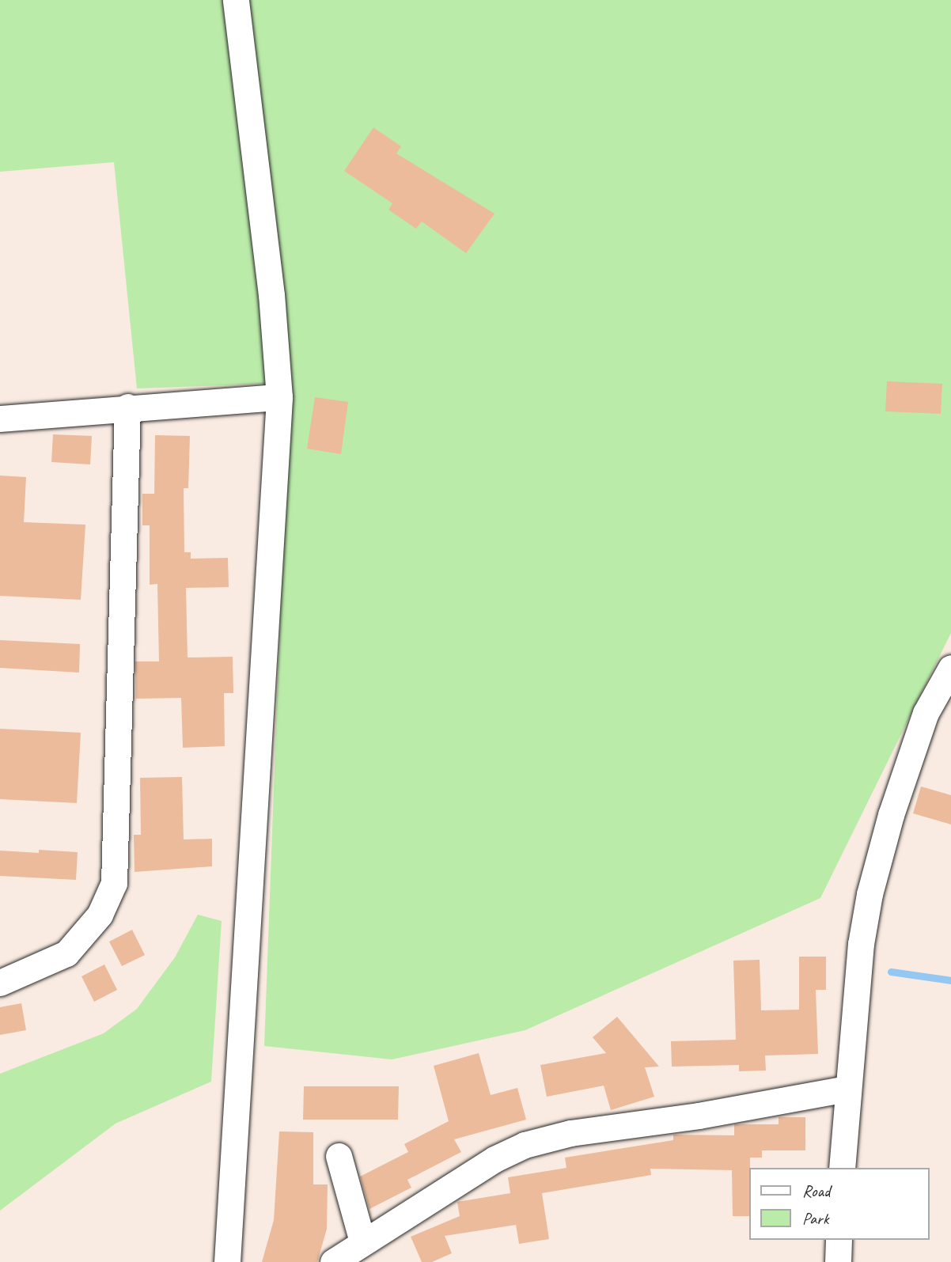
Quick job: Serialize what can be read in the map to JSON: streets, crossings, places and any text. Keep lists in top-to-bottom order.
{
  "legend": ["Road", "Park"]
}
